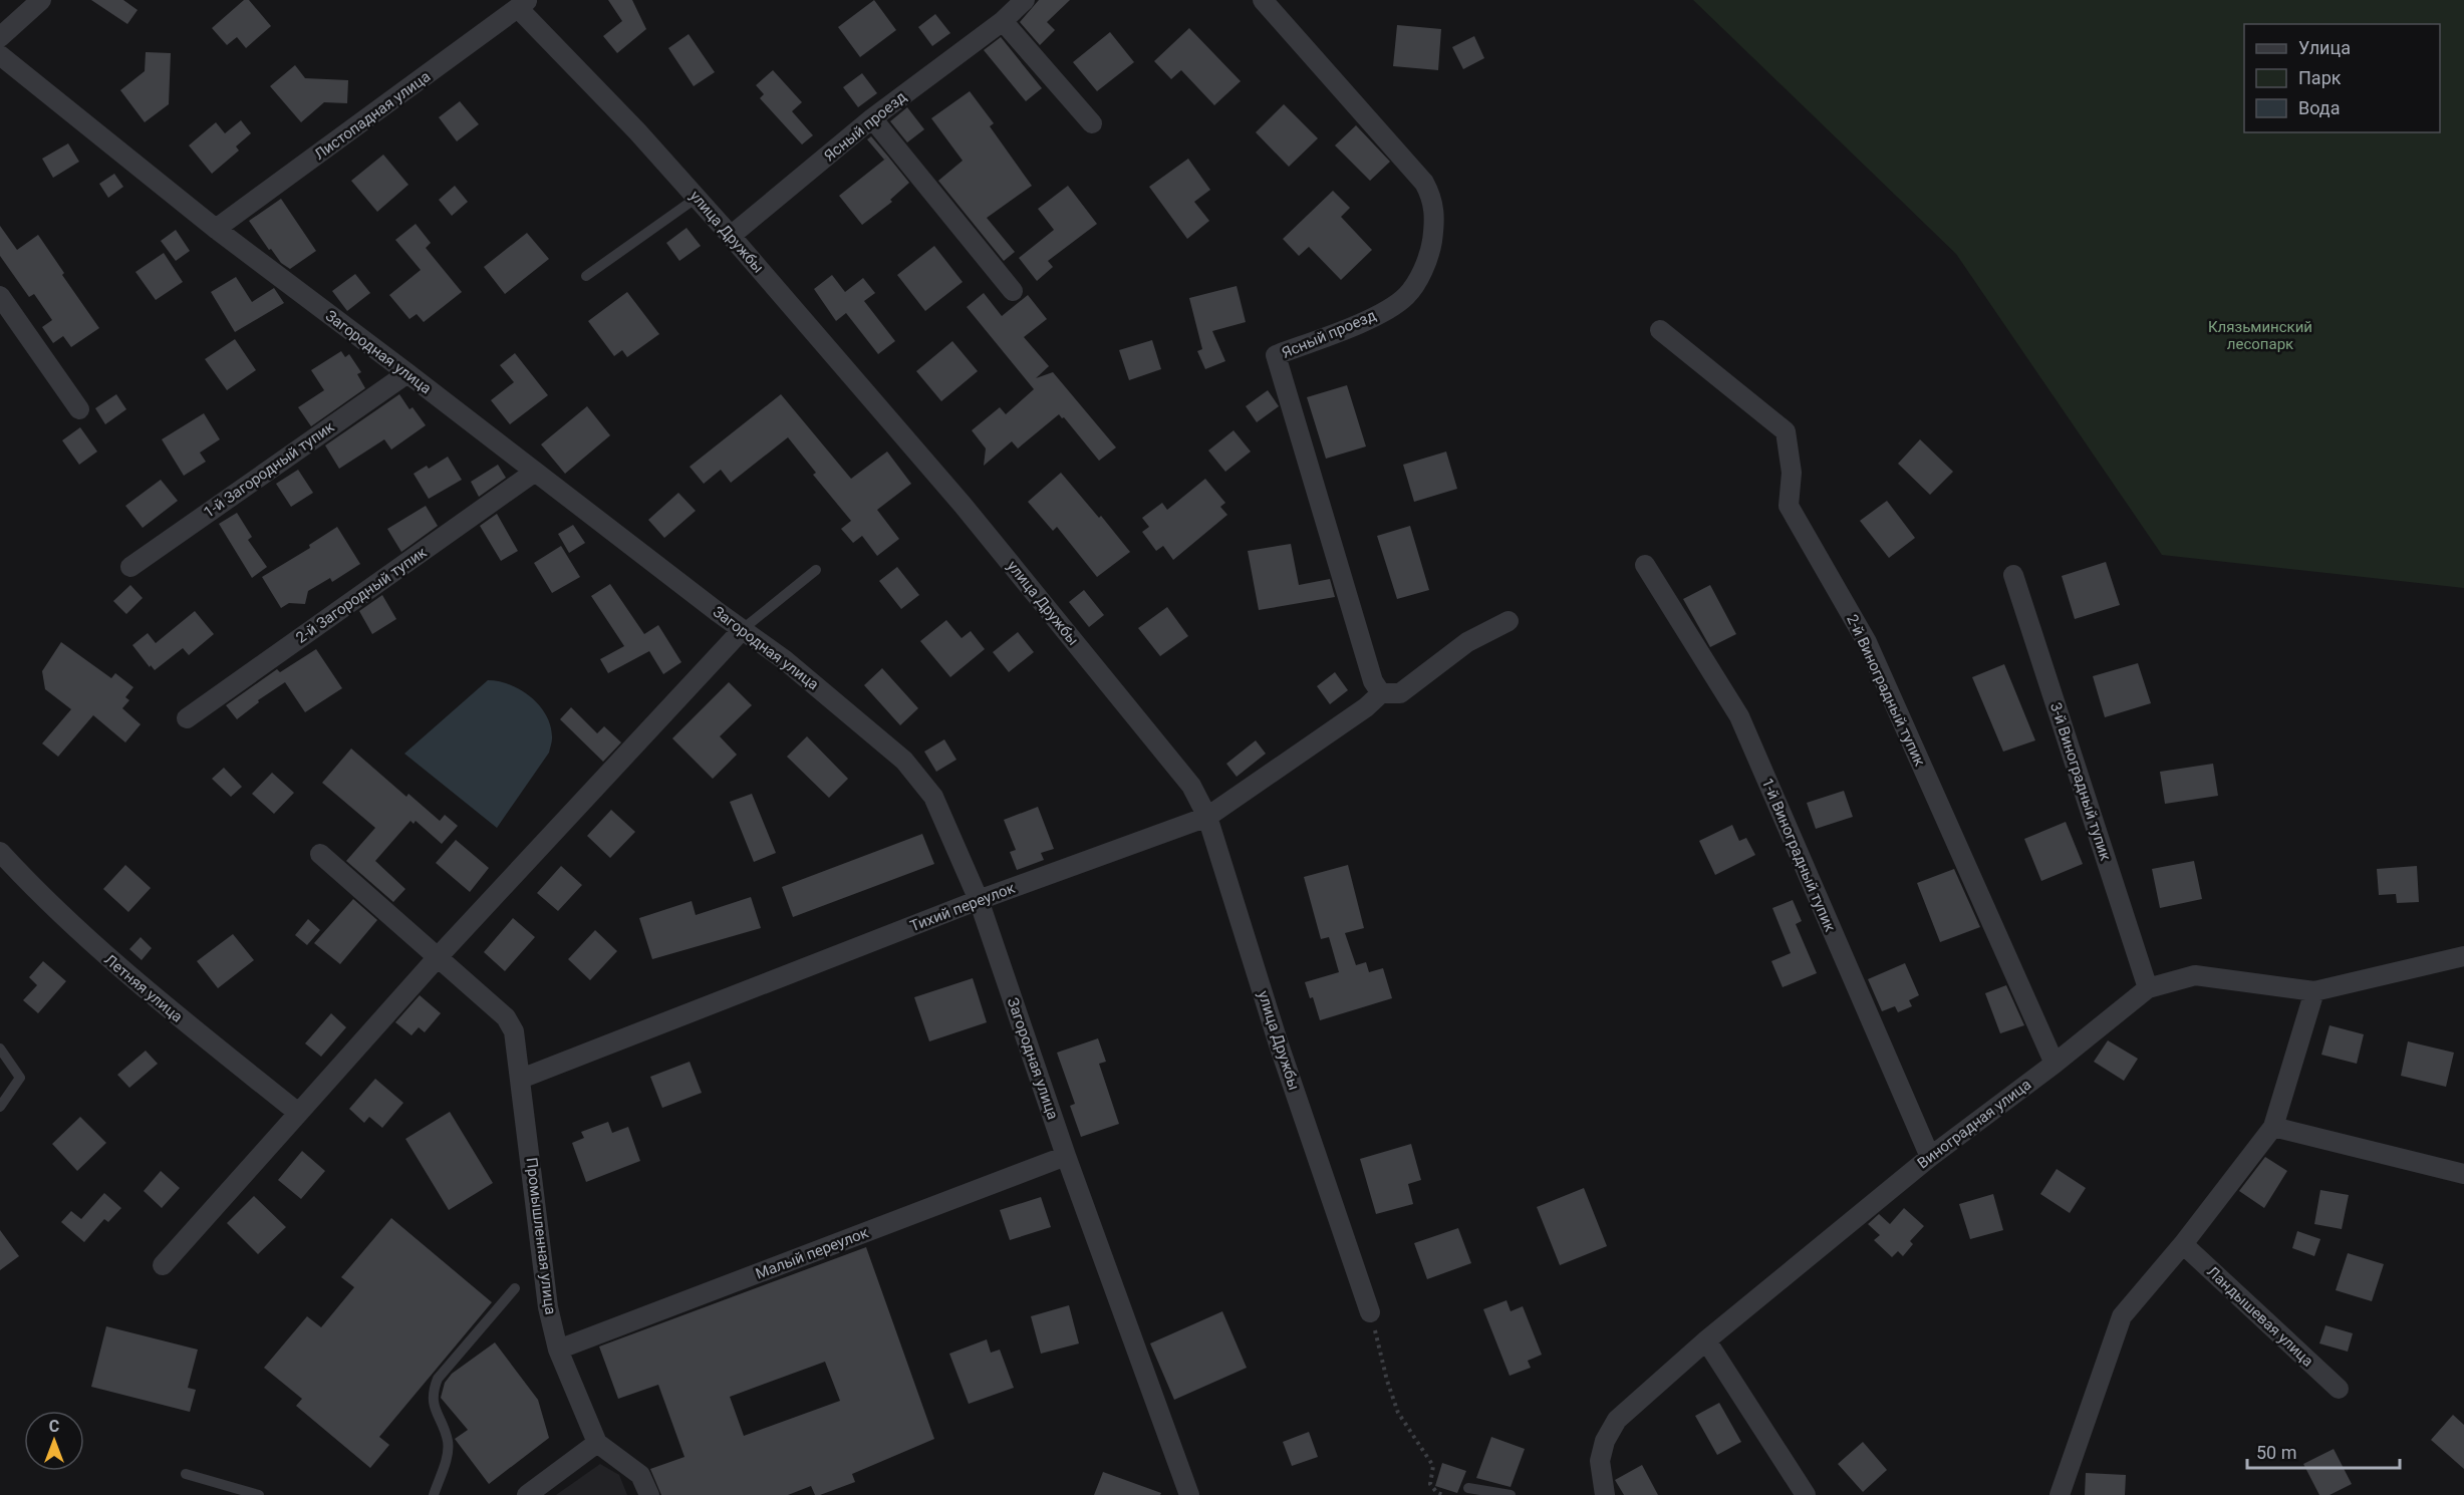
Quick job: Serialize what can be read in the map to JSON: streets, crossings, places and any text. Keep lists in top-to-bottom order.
{
  "streets": {
    "street": [
      "Листопадная улица",
      "Ясный проезд",
      "улица Дружбы",
      "Загородная улица",
      "1-й Загородный тупик",
      "2-й Загородный тупик",
      "2-й Виноградный тупик",
      "3-й Виноградный тупик",
      "1-й Виноградный тупик",
      "Тихий переулок",
      "Летняя улица",
      "Виноградная улица",
      "Промышленная улица",
      "Малый переулок",
      "Ландышевая улица"
    ]
  },
  "crossings": [
    ["Листопадная улица", "улица Дружбы"],
    ["Листопадная улица", "Загородная улица"],
    ["Ясный проезд", "улица Дружбы"],
    ["Ясный проезд", "Тихий переулок"],
    ["улица Дружбы", "Тихий переулок"],
    ["Загородная улица", "1-й Загородный тупик"],
    ["Загородная улица", "2-й Загородный тупик"],
    ["Загородная улица", "Тихий переулок"],
    ["Загородная улица", "Малый переулок"],
    ["2-й Виноградный тупик", "Виноградная улица"],
    ["3-й Виноградный тупик", "Виноградная улица"],
    ["1-й Виноградный тупик", "Виноградная улица"],
    ["Тихий переулок", "Промышленная улица"],
    ["Промышленная улица", "Малый переулок"]
  ],
  "parks": ["Клязьминский лесопарк"],
  "legend": ["Улица", "Парк", "Вода"],
  "scale_bar": "50 m",
  "north": "top"
}
